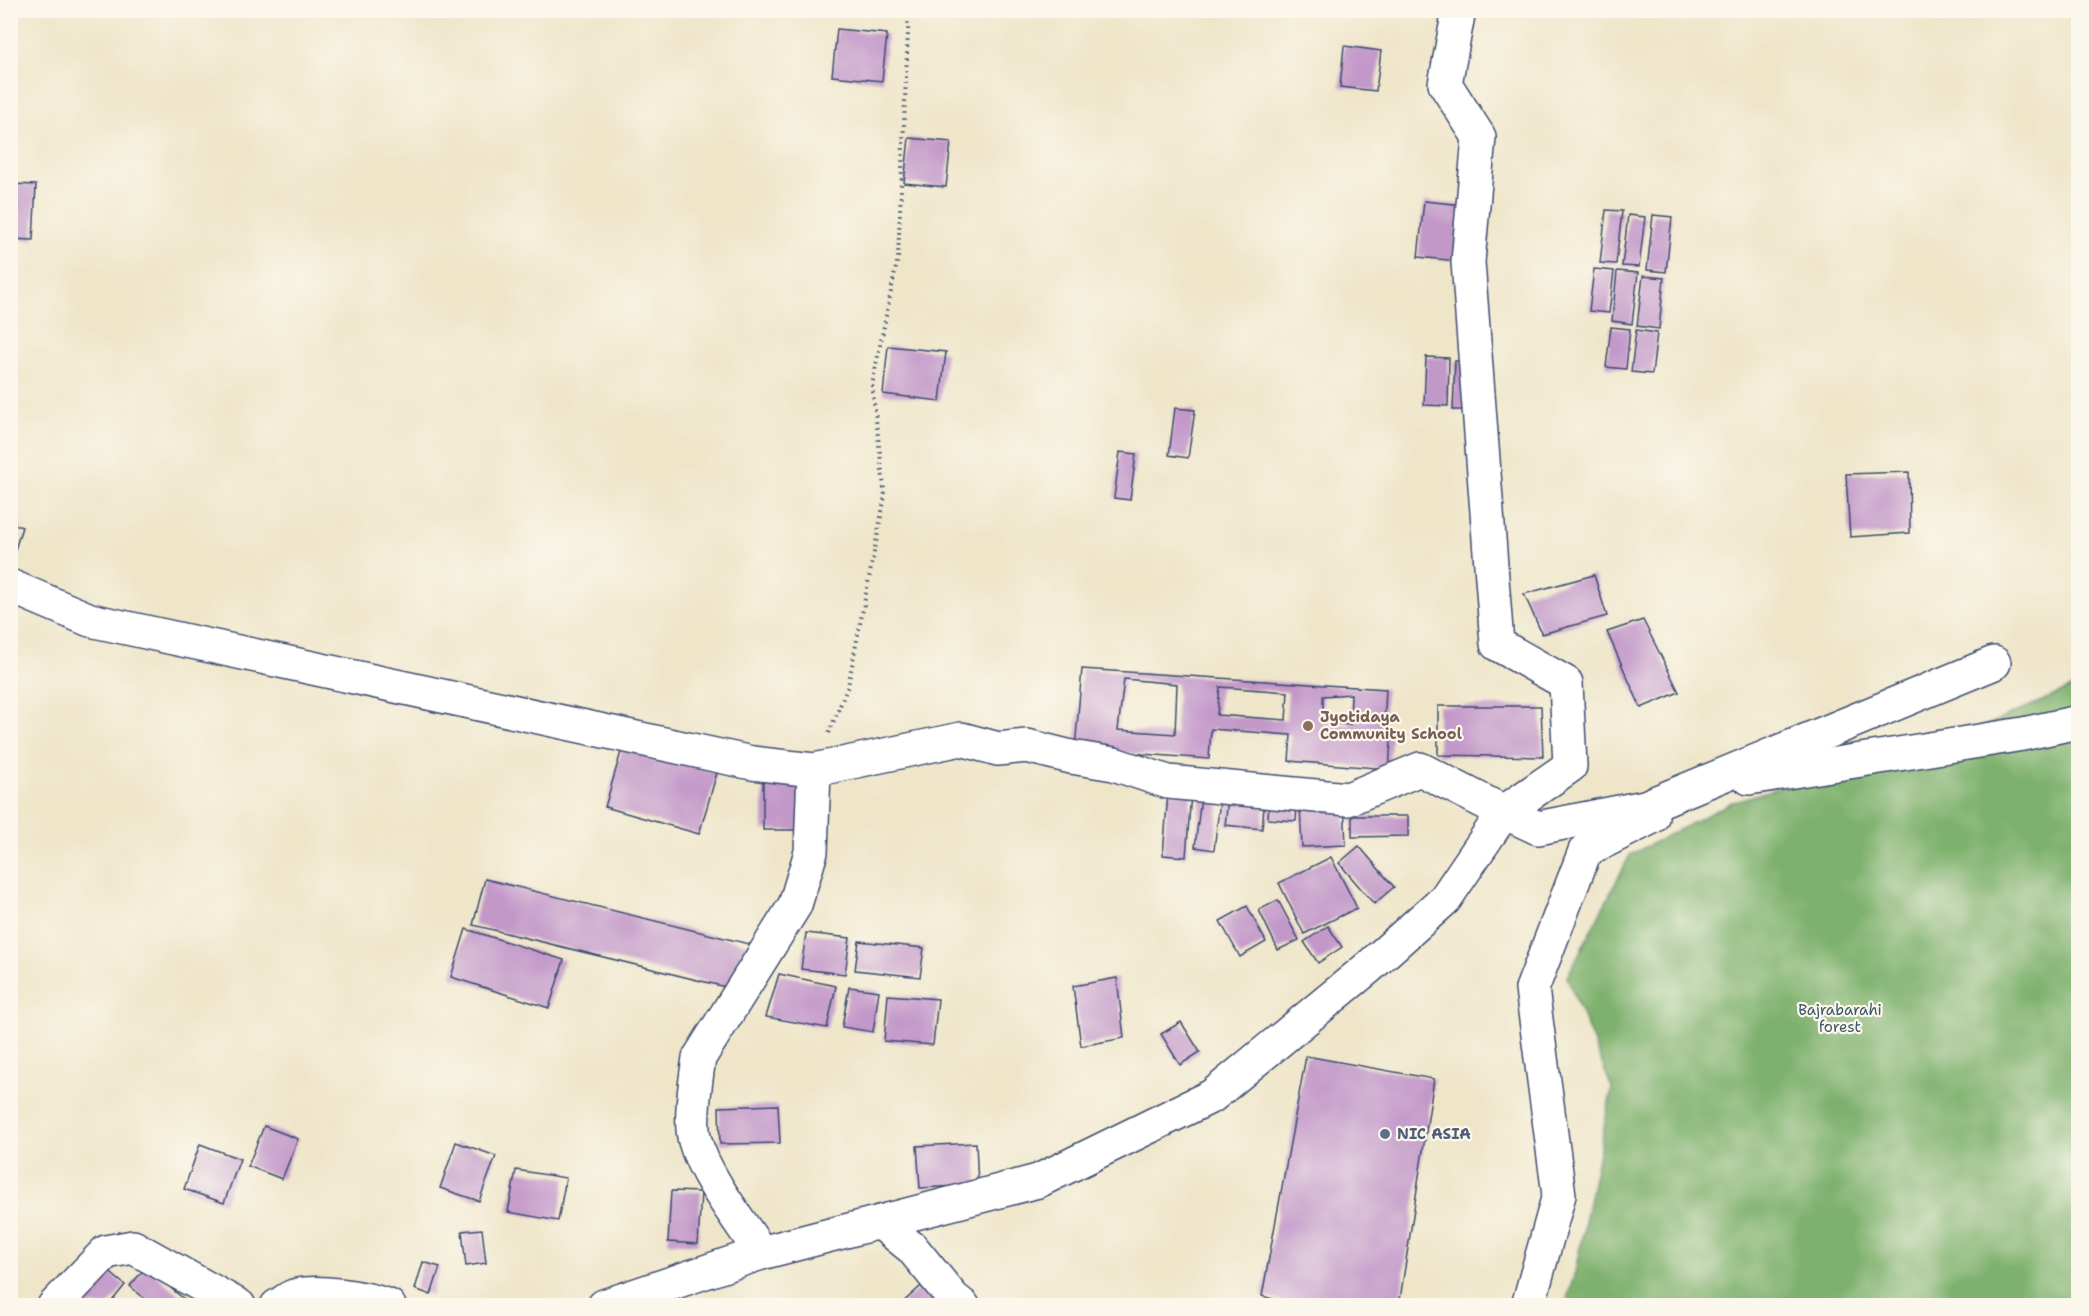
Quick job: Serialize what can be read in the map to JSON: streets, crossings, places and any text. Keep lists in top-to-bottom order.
{
  "parks": ["Bajrabarahi forest"],
  "places": ["Jyotidaya Community School", "NIC ASIA"]
}
